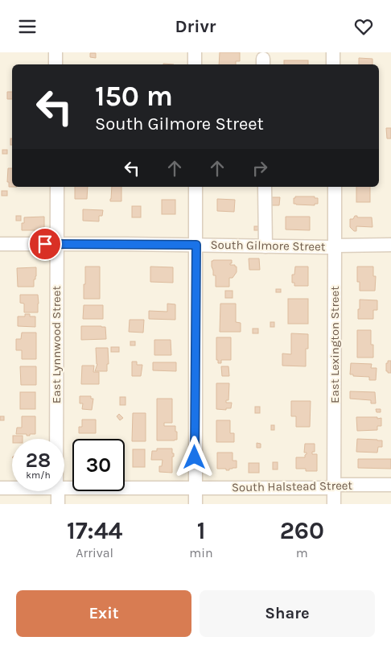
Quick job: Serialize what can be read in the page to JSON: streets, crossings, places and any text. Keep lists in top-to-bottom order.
{
  "streets": {
    "street": [
      "South Gilmore Street",
      "East Lynnwood Street",
      "East Lexington Street",
      "South Halstead Street"
    ]
  },
  "crossings": [
    ["South Gilmore Street", "East Lynnwood Street"],
    ["South Gilmore Street", "East Lexington Street"],
    ["East Lexington Street", "South Halstead Street"]
  ],
  "page": {
    "header": "Drivr",
    "turn": ["150 m", "South Gilmore Street"],
    "speed": "28 km/h",
    "limit": "30",
    "eta": [
      "17:44",
      "Arrival",
      "1",
      "min",
      "260",
      "m"
    ],
    "buttons": ["Exit", "Share"]
  }
}
